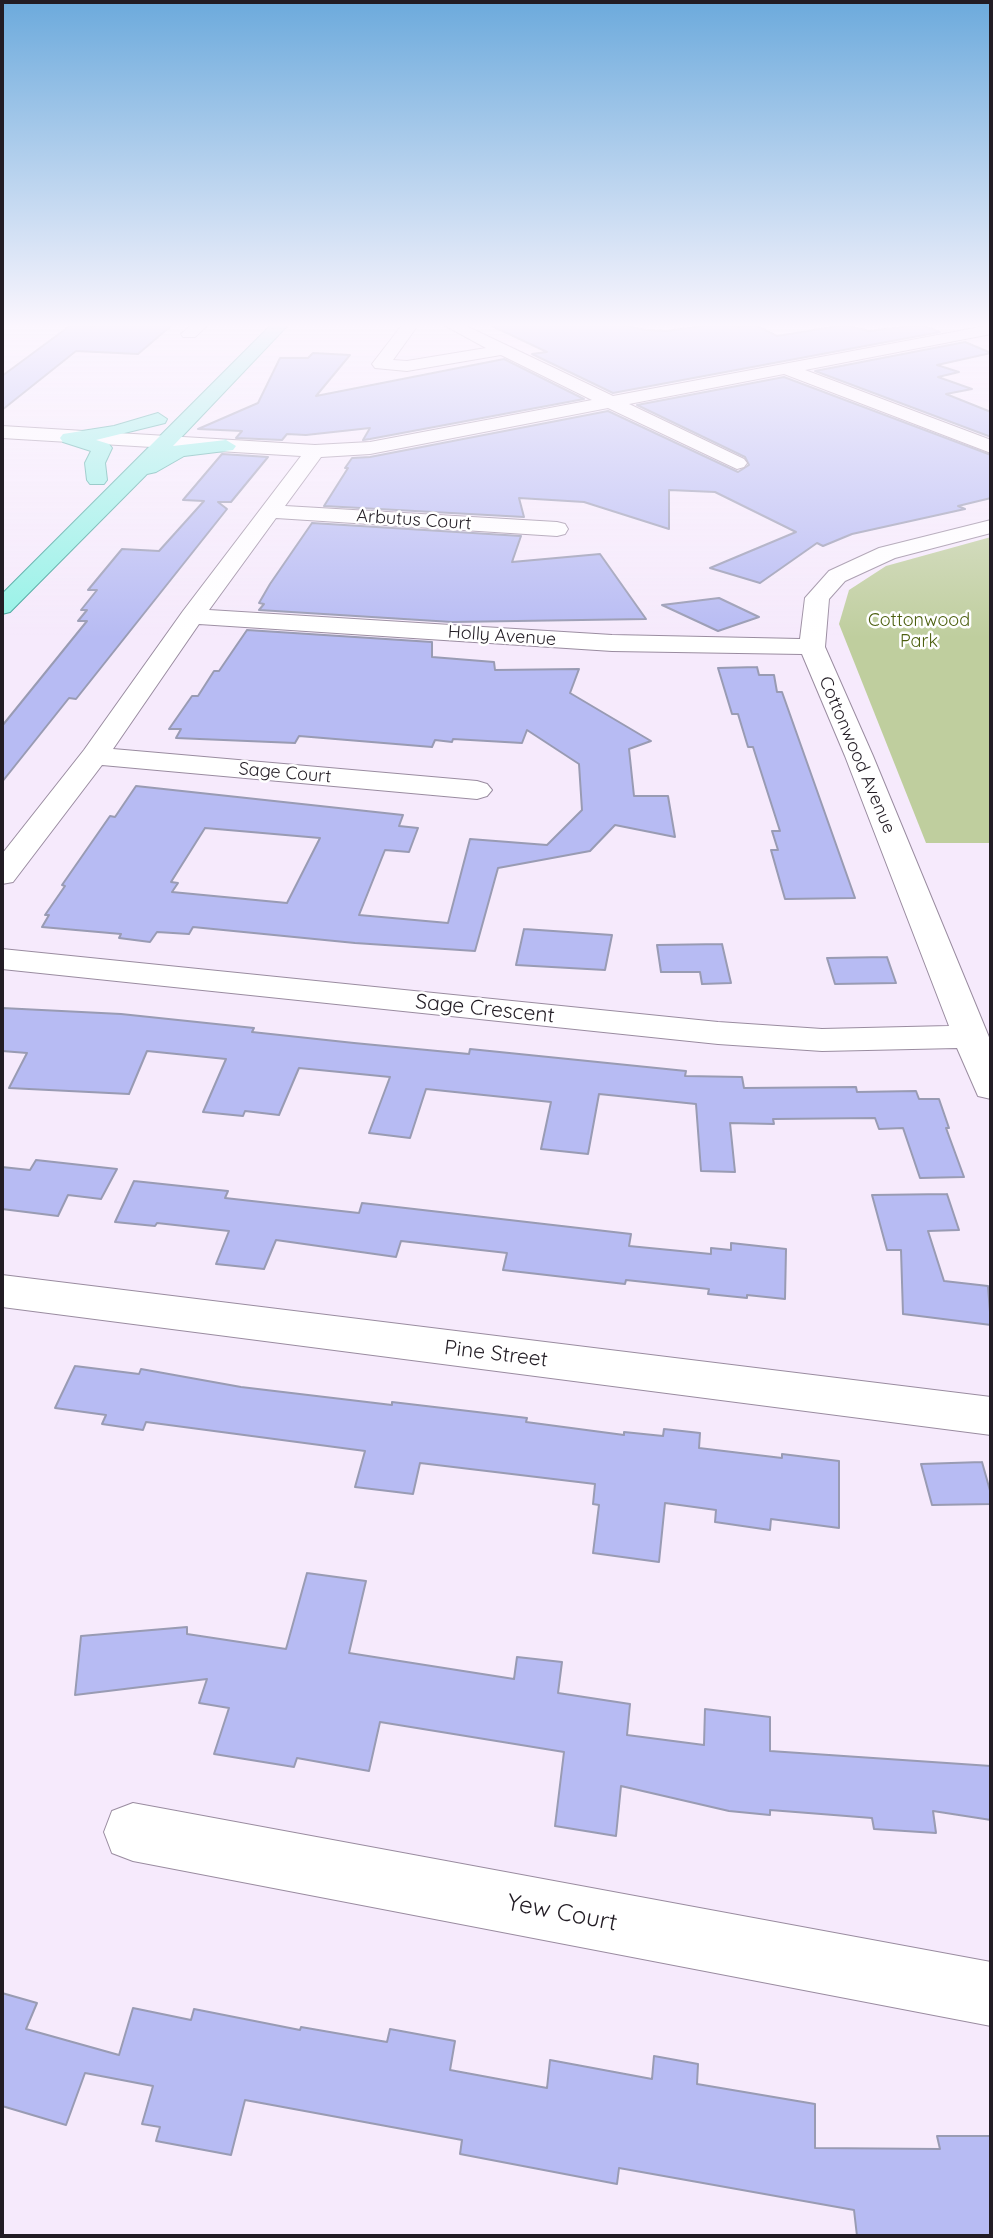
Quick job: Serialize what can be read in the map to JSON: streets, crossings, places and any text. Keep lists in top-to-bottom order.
{
  "streets": {
    "street": [
      "Arbutus Court",
      "Holly Avenue",
      "Cottonwood Avenue",
      "Sage Court",
      "Sage Crescent",
      "Pine Street",
      "Yew Court"
    ]
  },
  "crossings": [
    ["Holly Avenue", "Cottonwood Avenue"],
    ["Cottonwood Avenue", "Sage Crescent"]
  ],
  "parks": ["Cottonwood Park"]
}
